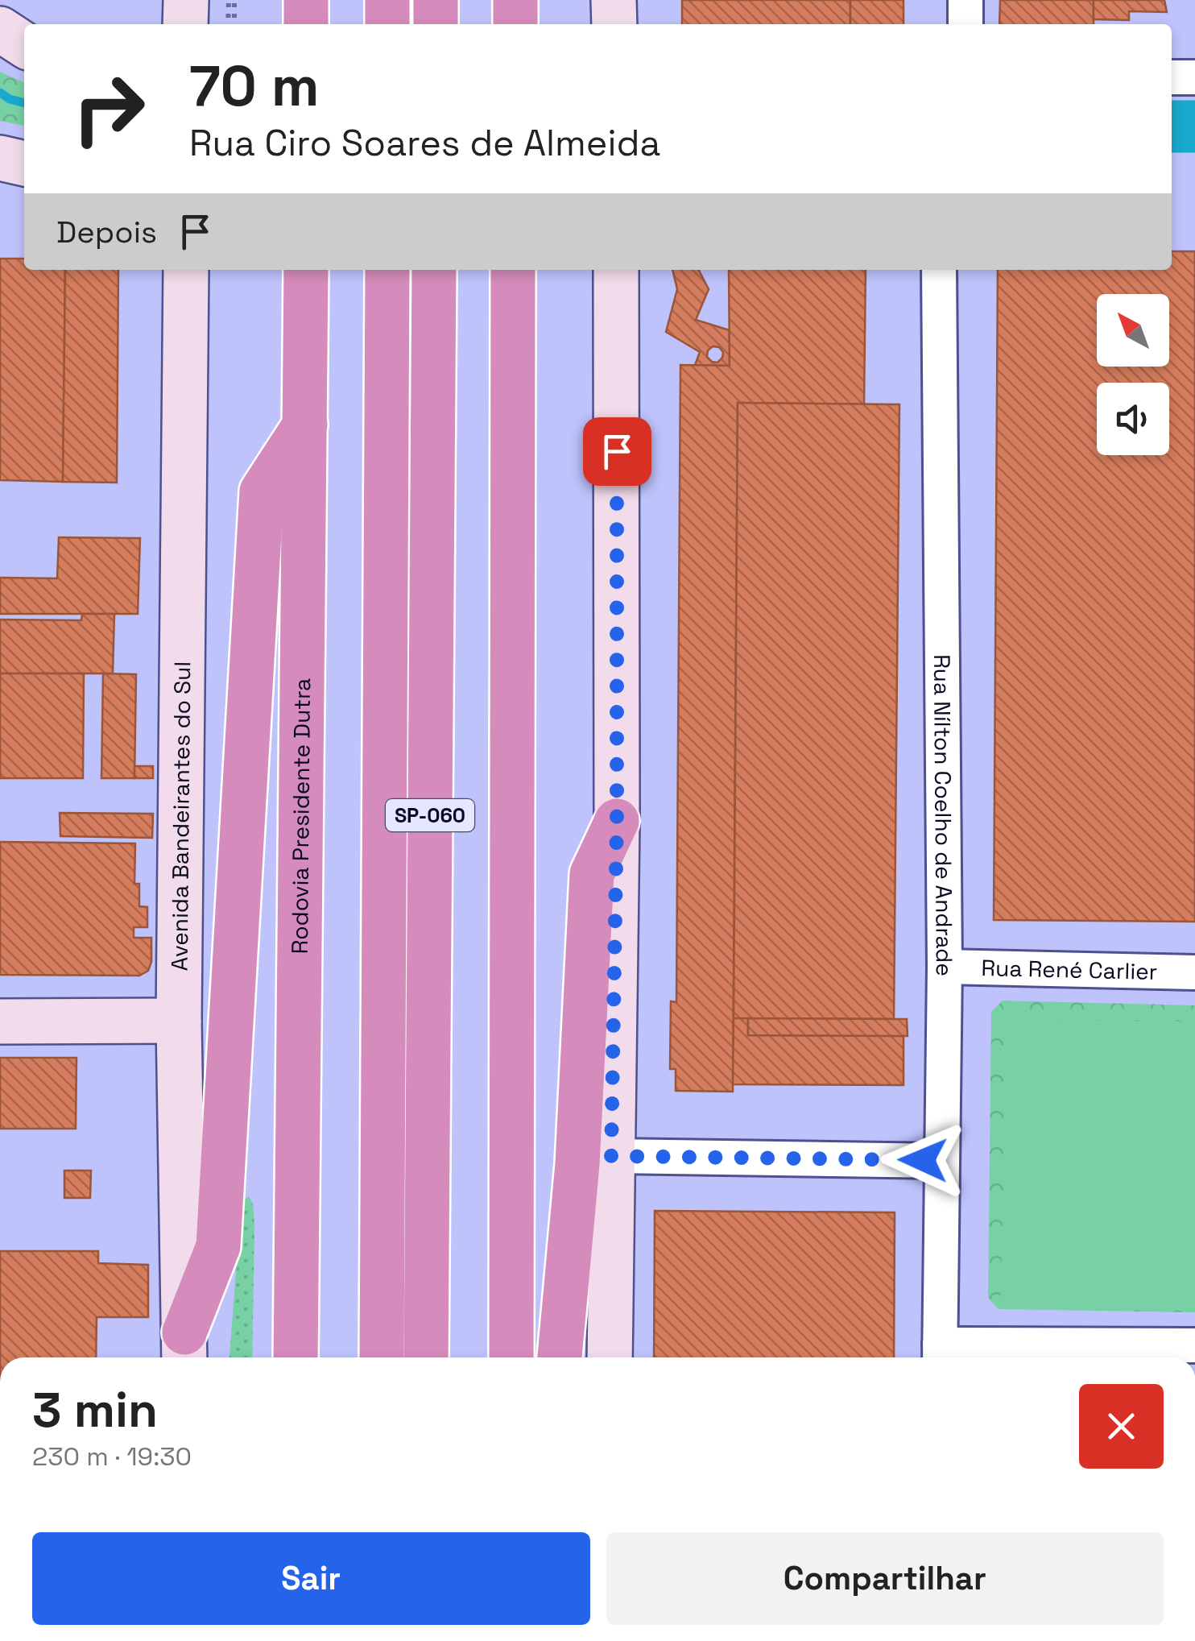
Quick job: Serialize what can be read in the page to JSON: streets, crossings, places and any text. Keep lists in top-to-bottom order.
{
  "streets": {
    "highway": ["SP-060", "Rodovia Presidente Dutra"],
    "street": ["Avenida Bandeirantes do Sul", "Rua Nílton Coelho de Andrade", "Rua René Carlier"]
  },
  "crossings": [
    ["Rua Nílton Coelho de Andrade", "Rua René Carlier"]
  ],
  "north": "top left",
  "page": {
    "turn": ["70 m", "Rua Ciro Soares de Almeida"],
    "then": "Depois",
    "heading": ["3 min", "230 m · 19:30"],
    "buttons": ["Sair", "Compartilhar"]
  }
}
